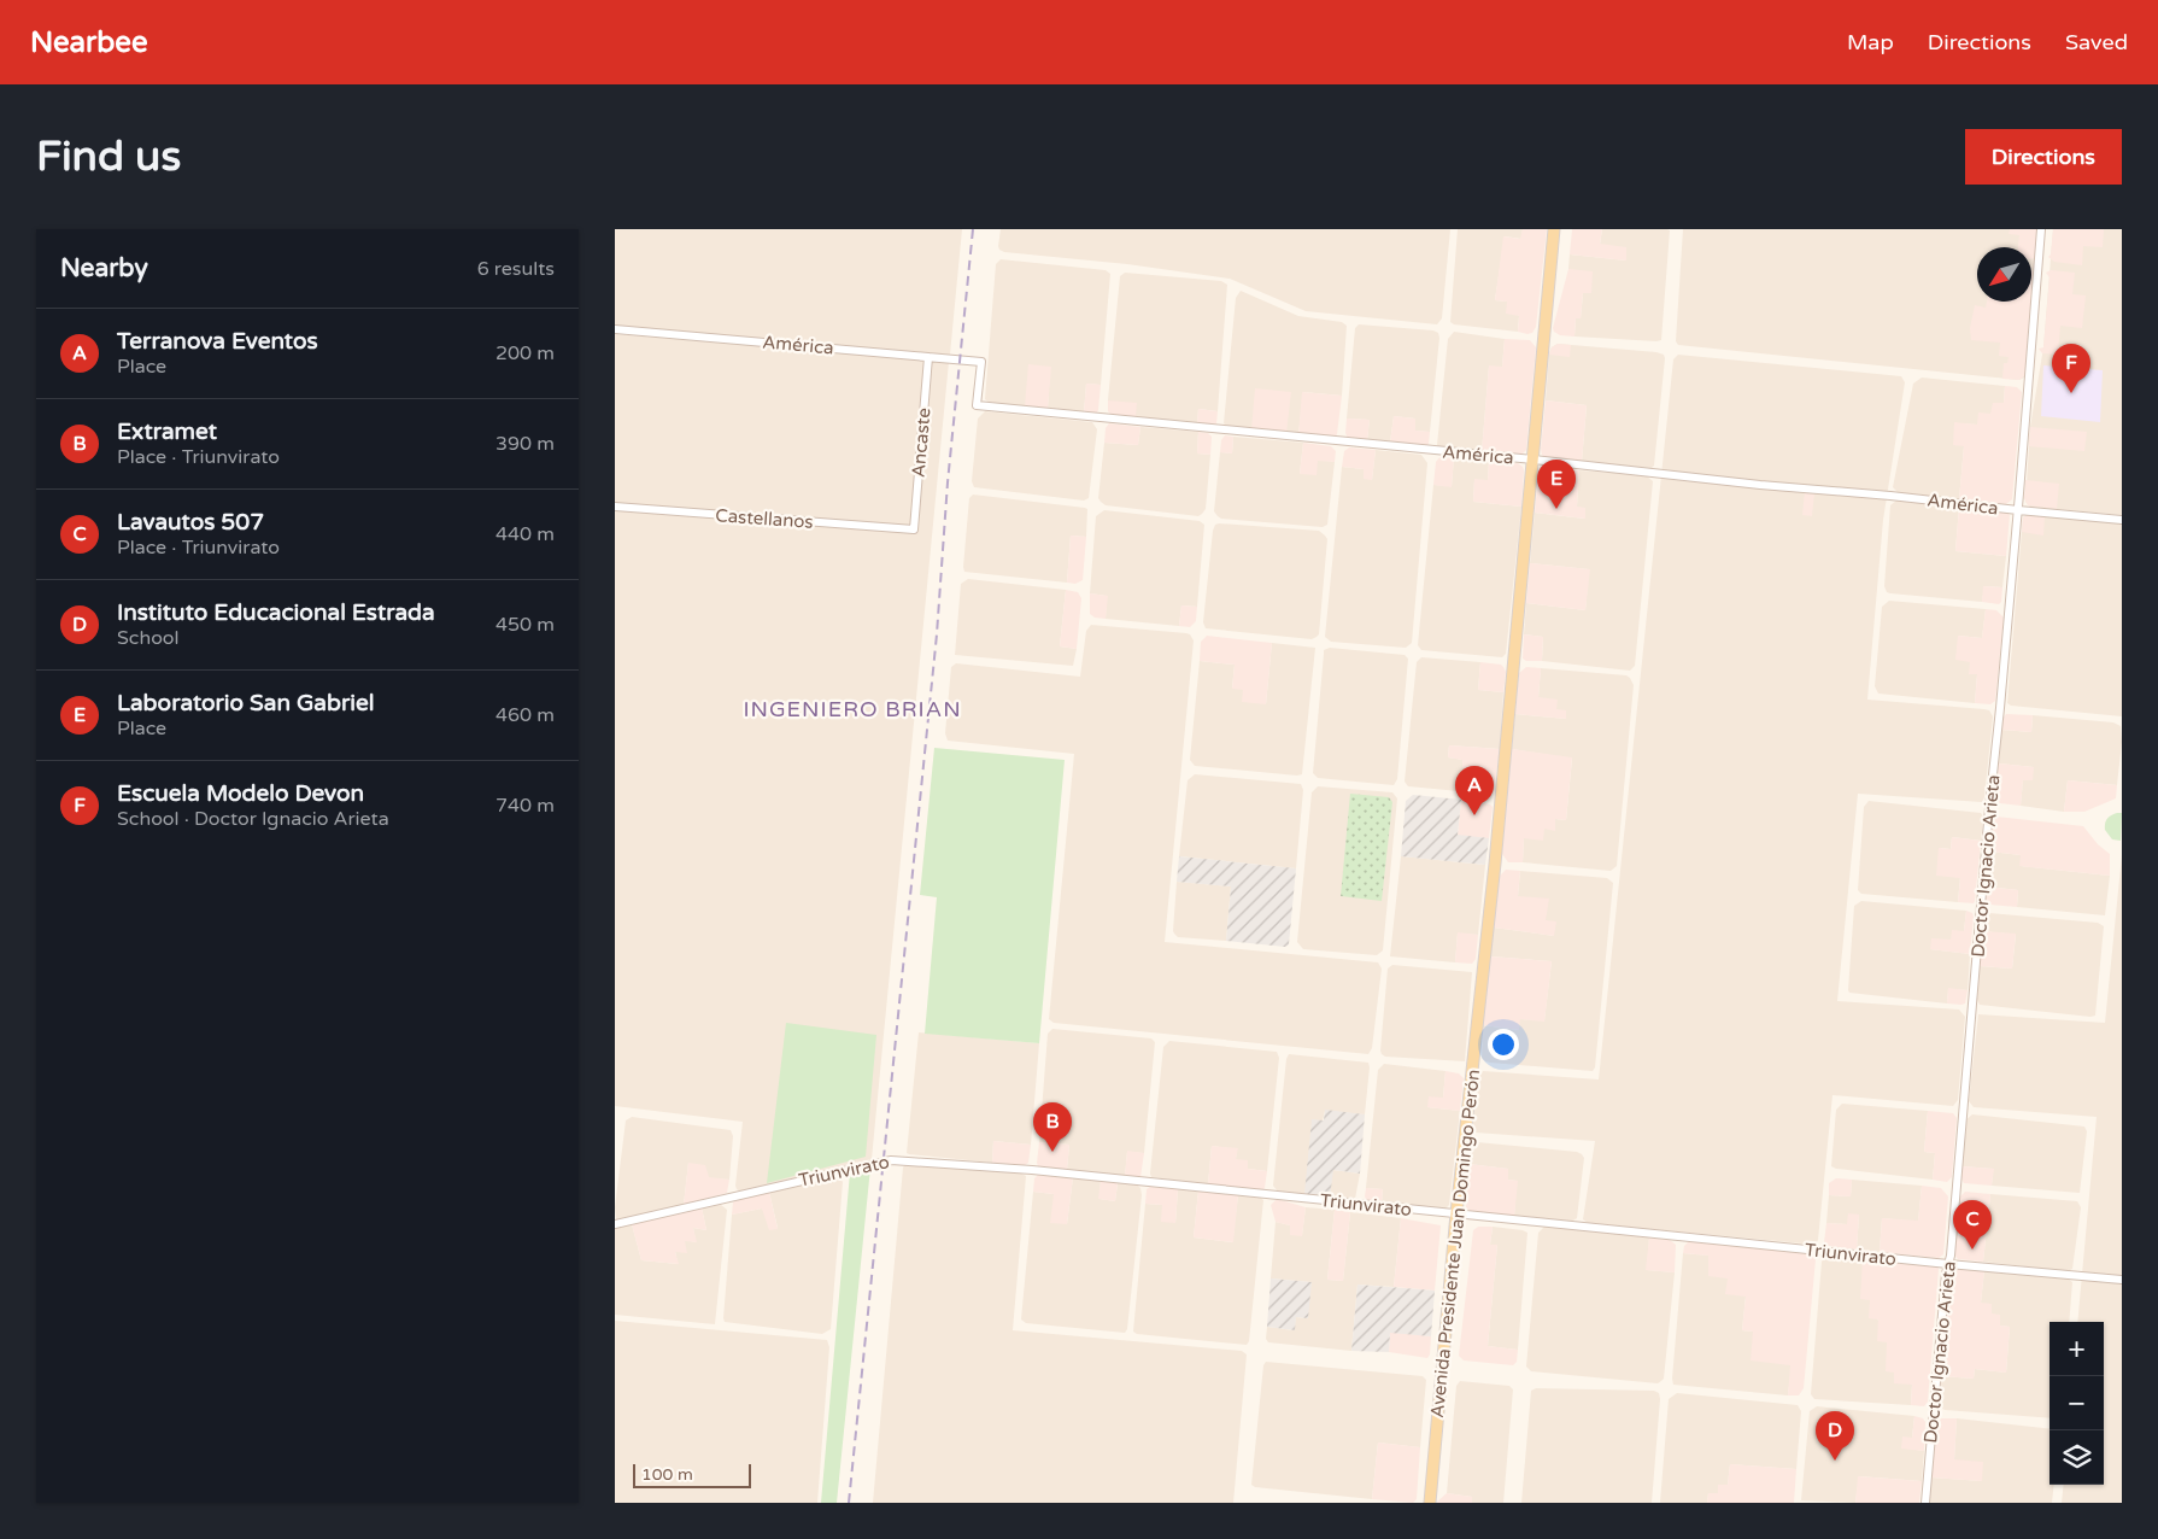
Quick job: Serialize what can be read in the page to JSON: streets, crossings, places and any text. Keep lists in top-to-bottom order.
{
  "streets": {
    "main road": ["Avenida Presidente Juan Domingo Perón"],
    "street": [
      "América",
      "Ancaste",
      "Castellanos",
      "Doctor Ignacio Arieta",
      "Triunvirato"
    ]
  },
  "crossings": [
    ["América", "Ancaste"],
    ["América", "Doctor Ignacio Arieta"],
    ["América", "Avenida Presidente Juan Domingo Perón"],
    ["Ancaste", "Castellanos"],
    ["Doctor Ignacio Arieta", "Triunvirato"],
    ["Triunvirato", "Avenida Presidente Juan Domingo Perón"]
  ],
  "districts": ["INGENIERO BRIAN"],
  "scale_bar": "100 m",
  "north": "bottom left",
  "page": {
    "header": "Nearbee",
    "nav": ["Map", "Directions", "Saved"],
    "buttons": "Directions",
    "title": "Find us",
    "heading": ["Nearby", "6 results"],
    "list": [
      {
        "mark": "A",
        "name": "Terranova Eventos",
        "note": "Place",
        "value": "200 m"
      },
      {
        "mark": "B",
        "name": "Extramet",
        "note": "Place · Triunvirato",
        "value": "390 m"
      },
      {
        "mark": "C",
        "name": "Lavautos 507",
        "note": "Place · Triunvirato",
        "value": "440 m"
      },
      {
        "mark": "D",
        "name": "Instituto Educacional Estrada",
        "note": "School",
        "value": "450 m"
      },
      {
        "mark": "E",
        "name": "Laboratorio San Gabriel",
        "note": "Place",
        "value": "460 m"
      },
      {
        "mark": "F",
        "name": "Escuela Modelo Devon",
        "note": "School · Doctor Ignacio Arieta",
        "value": "740 m"
      }
    ],
    "pins": [
      "F",
      "E",
      "A",
      "B",
      "C",
      "D"
    ],
    "map_buttons": ["+", "−"],
    "scale": "100 m"
  }
}
